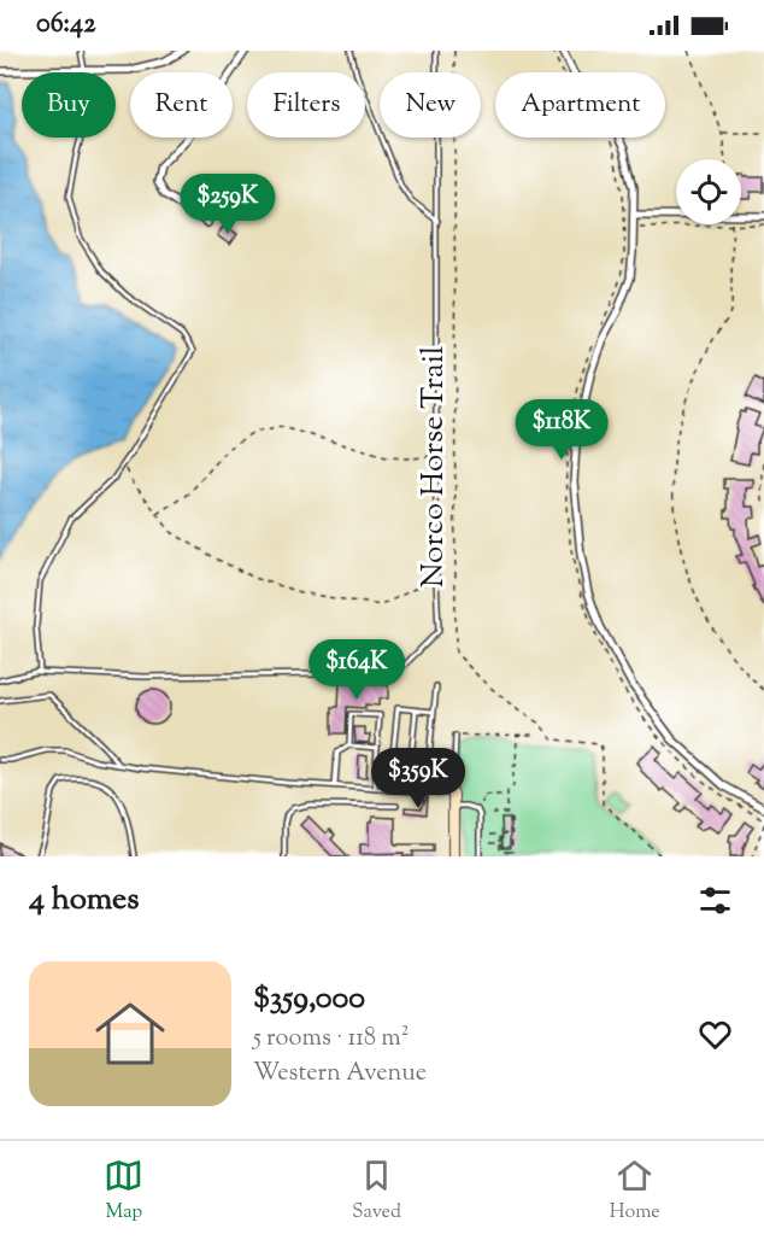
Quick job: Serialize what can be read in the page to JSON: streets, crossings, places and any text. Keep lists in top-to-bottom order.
{
  "streets": {
    "path": ["Norco Horse Trail"]
  },
  "page": {
    "status": "06:42",
    "chip": [
      "Buy",
      "Rent",
      "Filters",
      "New",
      "Apartment"
    ],
    "price": [
      "$259K",
      "$118K",
      "$164K",
      "$359K"
    ],
    "heading": "4 homes",
    "list": [
      {
        "name": "$359,000",
        "note": "5 rooms · 118 m² · Western Avenue"
      }
    ],
    "tabs": ["Map", "Saved", "Home"]
  }
}
